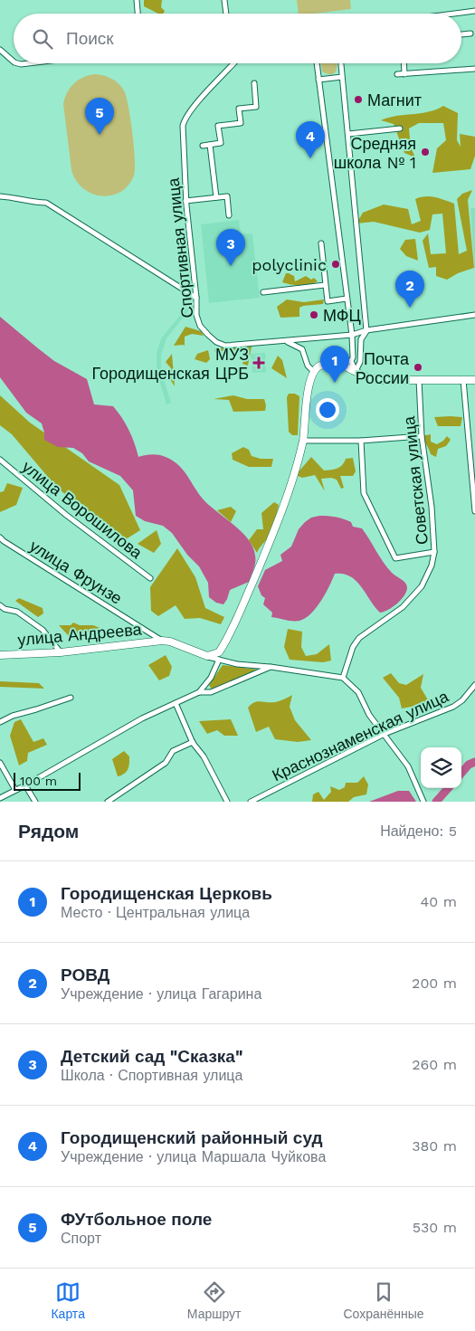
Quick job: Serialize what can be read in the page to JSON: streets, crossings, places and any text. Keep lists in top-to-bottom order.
{
  "streets": {
    "main road": ["улица Андреева"],
    "street": [
      "Спортивная улица",
      "Советская улица",
      "улица Ворошилова",
      "улица Фрунзе",
      "Краснознаменская улица"
    ]
  },
  "crossings": [
    ["улица Фрунзе", "улица Андреева"]
  ],
  "places": {
    "other": [
      "Магнит",
      "Средняя школа № 1",
      "polyclinic",
      "МФЦ",
      "Почта России"
    ],
    "health": ["МУЗ Городищенская ЦРБ"]
  },
  "scale_bar": "100 m",
  "page": {
    "search": "Поиск",
    "pins": [
      "5",
      "4",
      "3",
      "2",
      "1"
    ],
    "scale": "100 m",
    "heading": ["Рядом", "Найдено: 5"],
    "list": [
      {
        "mark": "1",
        "name": "Городищенская Церковь",
        "note": "Место · Центральная улица",
        "value": "40 m"
      },
      {
        "mark": "2",
        "name": "РОВД",
        "note": "Учреждение · улица Гагарина",
        "value": "200 m"
      },
      {
        "mark": "3",
        "name": "Детский сад \"Сказка\"",
        "note": "Школа · Спортивная улица",
        "value": "260 m"
      },
      {
        "mark": "4",
        "name": "Городищенский районный суд",
        "note": "Учреждение · улица Маршала Чуйкова",
        "value": "380 m"
      },
      {
        "mark": "5",
        "name": "ФУтбольное поле",
        "note": "Спорт",
        "value": "530 m"
      }
    ],
    "nav": ["Карта", "Маршрут", "Сохранённые"]
  }
}
